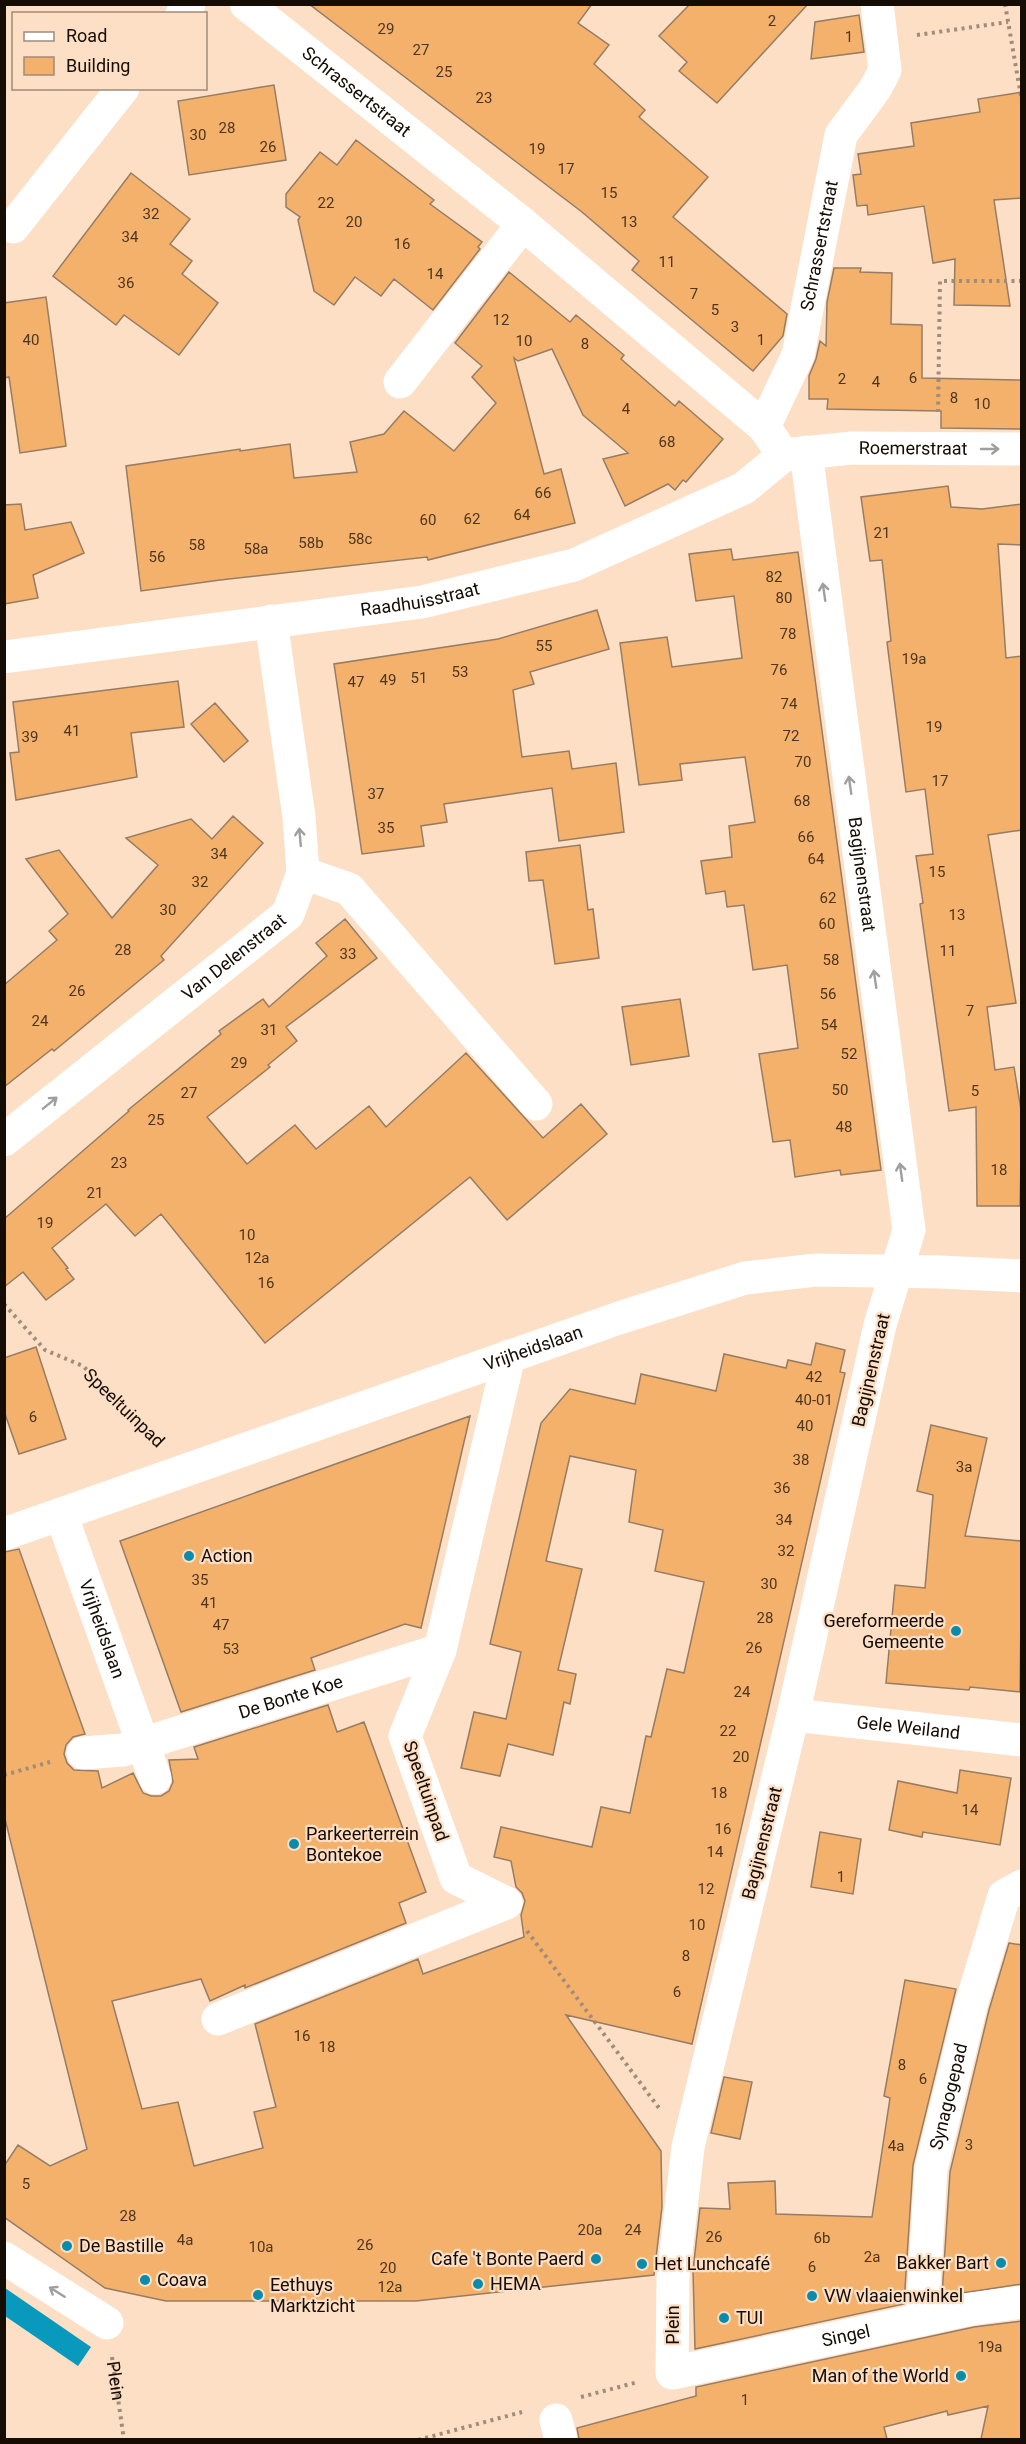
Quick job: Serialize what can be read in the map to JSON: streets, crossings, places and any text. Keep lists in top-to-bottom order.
{
  "streets": {
    "street": [
      "Schrassertstraat",
      "Roemerstraat",
      "Raadhuisstraat",
      "Bagijnenstraat",
      "Van Delenstraat",
      "Vrijheidslaan",
      "Speeltuinpad",
      "De Bonte Koe",
      "Gele Weiland",
      "Synagogepad",
      "Plein",
      "Singel"
    ]
  },
  "crossings": [
    ["Schrassertstraat", "Roemerstraat"],
    ["Schrassertstraat", "Raadhuisstraat"],
    ["Schrassertstraat", "Bagijnenstraat"],
    ["Roemerstraat", "Raadhuisstraat"],
    ["Roemerstraat", "Bagijnenstraat"],
    ["Raadhuisstraat", "Bagijnenstraat"],
    ["Raadhuisstraat", "Van Delenstraat"],
    ["Bagijnenstraat", "Vrijheidslaan"],
    ["Bagijnenstraat", "Gele Weiland"],
    ["Bagijnenstraat", "Plein"],
    ["Vrijheidslaan", "Speeltuinpad"],
    ["Vrijheidslaan", "De Bonte Koe"],
    ["Speeltuinpad", "De Bonte Koe"],
    ["Synagogepad", "Singel"],
    ["Plein", "Singel"]
  ],
  "one_way": ["Roemerstraat", "Bagijnenstraat", "Van Delenstraat"],
  "places": [
    "Action",
    "Gereformeerde Gemeente",
    "Parkeerterrein Bontekoe",
    "De Bastille",
    "Cafe 't Bonte Paerd",
    "Bakker Bart",
    "Het Lunchcafé",
    "Coava",
    "HEMA",
    "Eethuys Marktzicht",
    "VW vlaaienwinkel",
    "TUI",
    "Man of the World"
  ],
  "house_numbers": [
    "2",
    "29",
    "1",
    "27",
    "25",
    "23",
    "28",
    "30",
    "26",
    "19",
    "17",
    "15",
    "22",
    "32",
    "20",
    "13",
    "34",
    "16",
    "11",
    "14",
    "36",
    "7",
    "5",
    "12",
    "3",
    "40",
    "1",
    "10",
    "8",
    "6",
    "2",
    "4",
    "8",
    "10",
    "4",
    "68",
    "66",
    "64",
    "62",
    "60",
    "21",
    "58c",
    "58b",
    "58",
    "58a",
    "56",
    "82",
    "80",
    "78",
    "55",
    "19a",
    "76",
    "53",
    "51",
    "49",
    "47",
    "74",
    "19",
    "41",
    "72",
    "39",
    "70",
    "17",
    "37",
    "68",
    "35",
    "66",
    "34",
    "64",
    "15",
    "32",
    "62",
    "30",
    "13",
    "60",
    "28",
    "11",
    "33",
    "58",
    "26",
    "56",
    "7",
    "24",
    "54",
    "31",
    "52",
    "29",
    "50",
    "5",
    "27",
    "25",
    "48",
    "23",
    "18",
    "21",
    "19",
    "10",
    "12a",
    "16",
    "42",
    "40-01",
    "6",
    "40",
    "38",
    "3a",
    "36",
    "34",
    "32",
    "35",
    "30",
    "41",
    "28",
    "47",
    "26",
    "53",
    "24",
    "22",
    "20",
    "18",
    "14",
    "16",
    "14",
    "1",
    "12",
    "10",
    "8",
    "6",
    "16",
    "18",
    "8",
    "6",
    "3",
    "4a",
    "5",
    "28",
    "20a",
    "24",
    "26",
    "6b",
    "4a",
    "26",
    "10a",
    "2a",
    "6",
    "20",
    "12a",
    "19a",
    "1"
  ],
  "legend": ["Road", "Building"]
}
